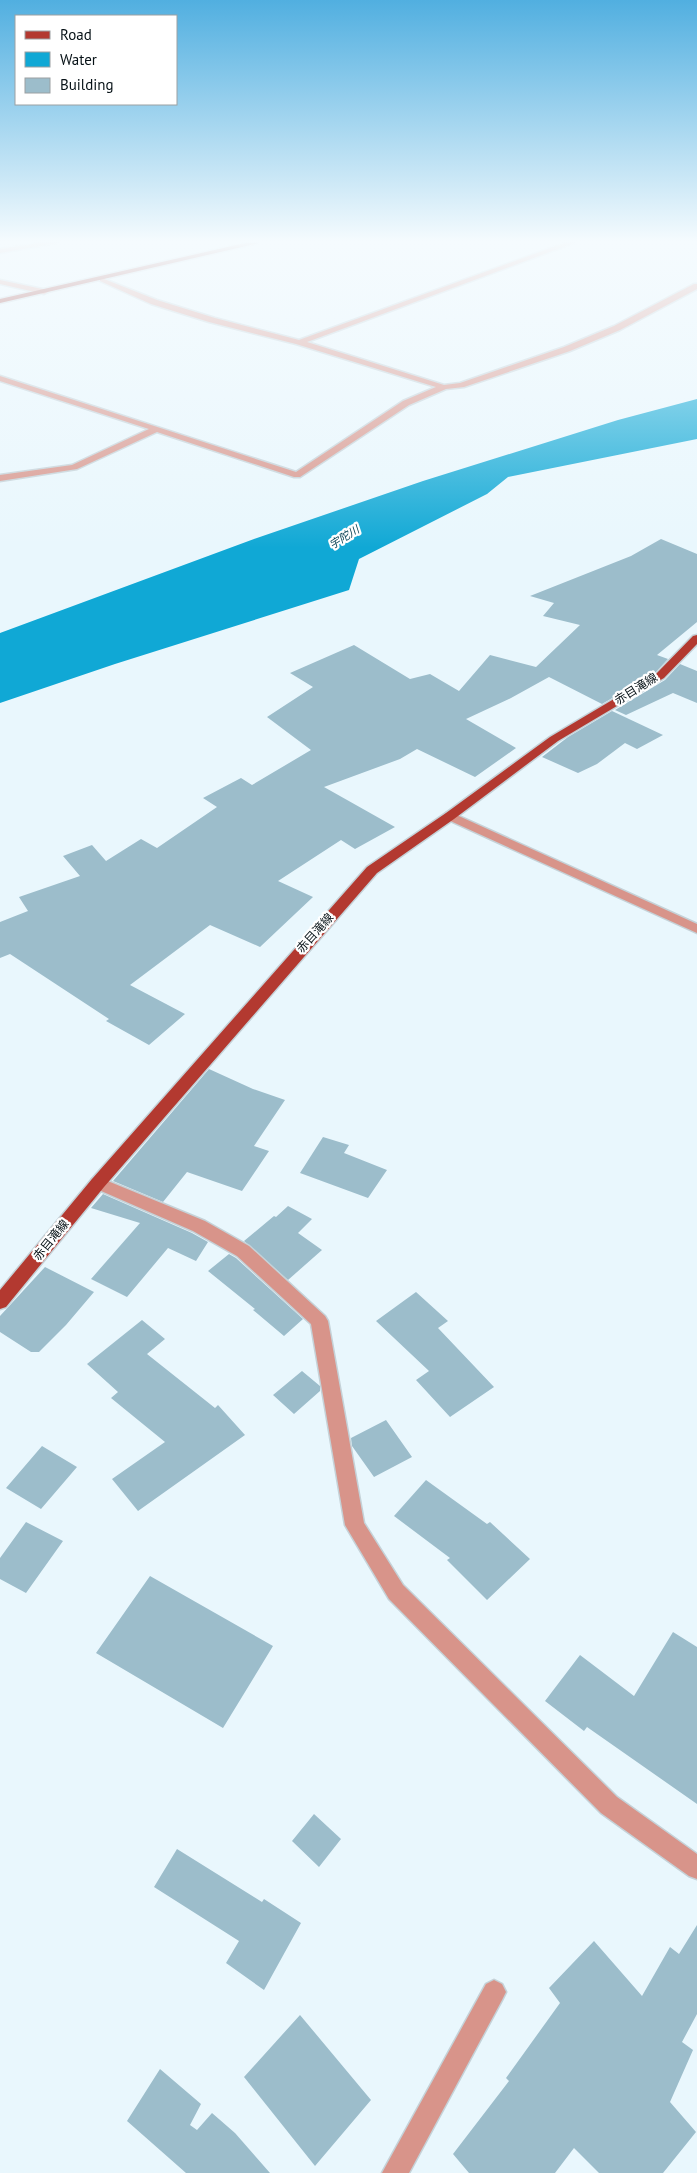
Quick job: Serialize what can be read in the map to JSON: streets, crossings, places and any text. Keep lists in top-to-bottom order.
{
  "streets": {
    "main road": ["赤目滝線"]
  },
  "water": ["宇陀川"],
  "legend": ["Road", "Water", "Building"]
}
